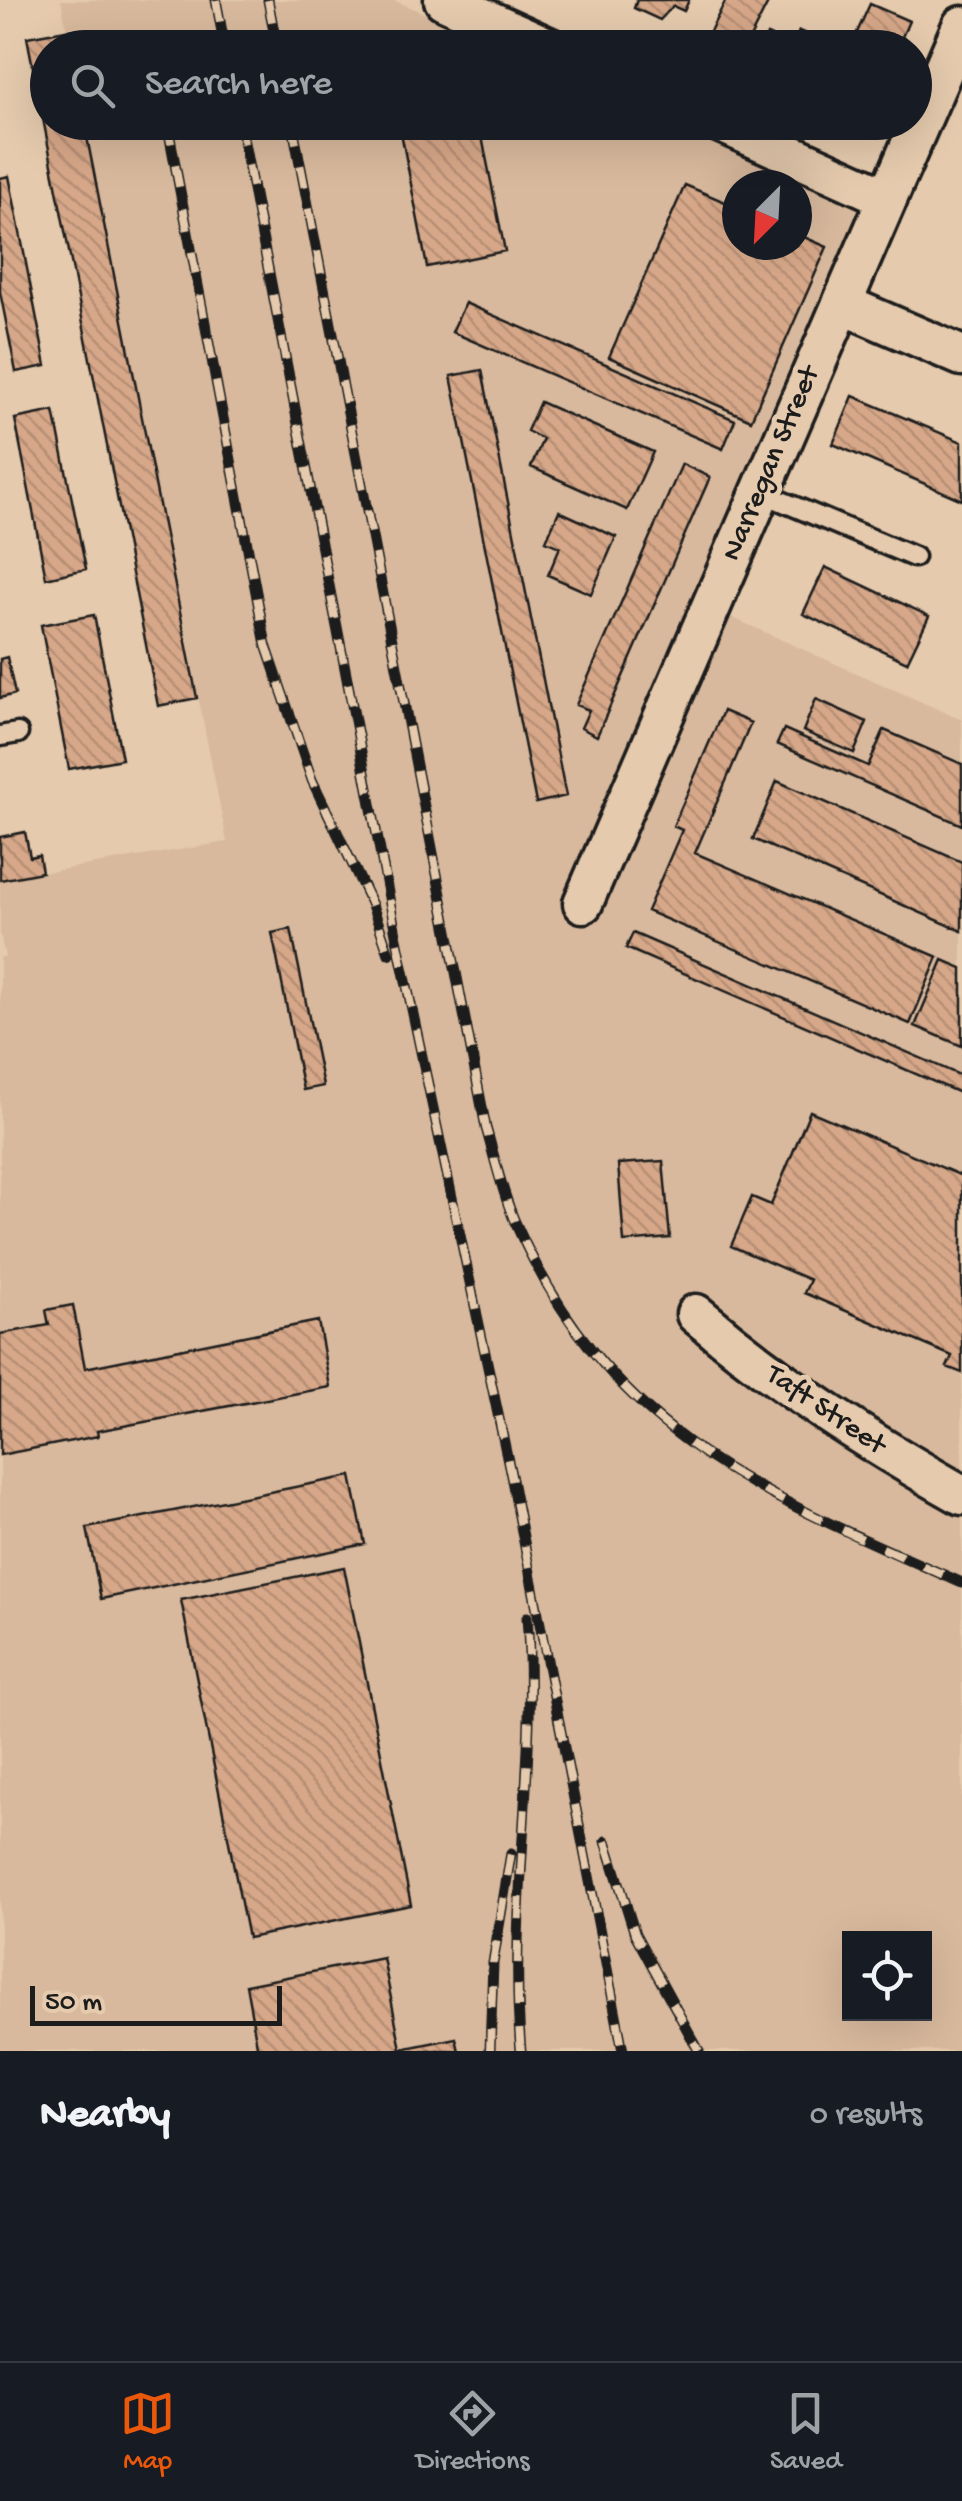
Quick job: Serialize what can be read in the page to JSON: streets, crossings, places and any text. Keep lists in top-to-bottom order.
{
  "streets": {
    "street": ["Narregan Street", "Taft Street"]
  },
  "scale_bar": "50 m",
  "north": "bottom left",
  "page": {
    "search": "Search here",
    "scale": "50 m",
    "heading": ["Nearby", "0 results"],
    "nav": ["Map", "Directions", "Saved"]
  }
}
